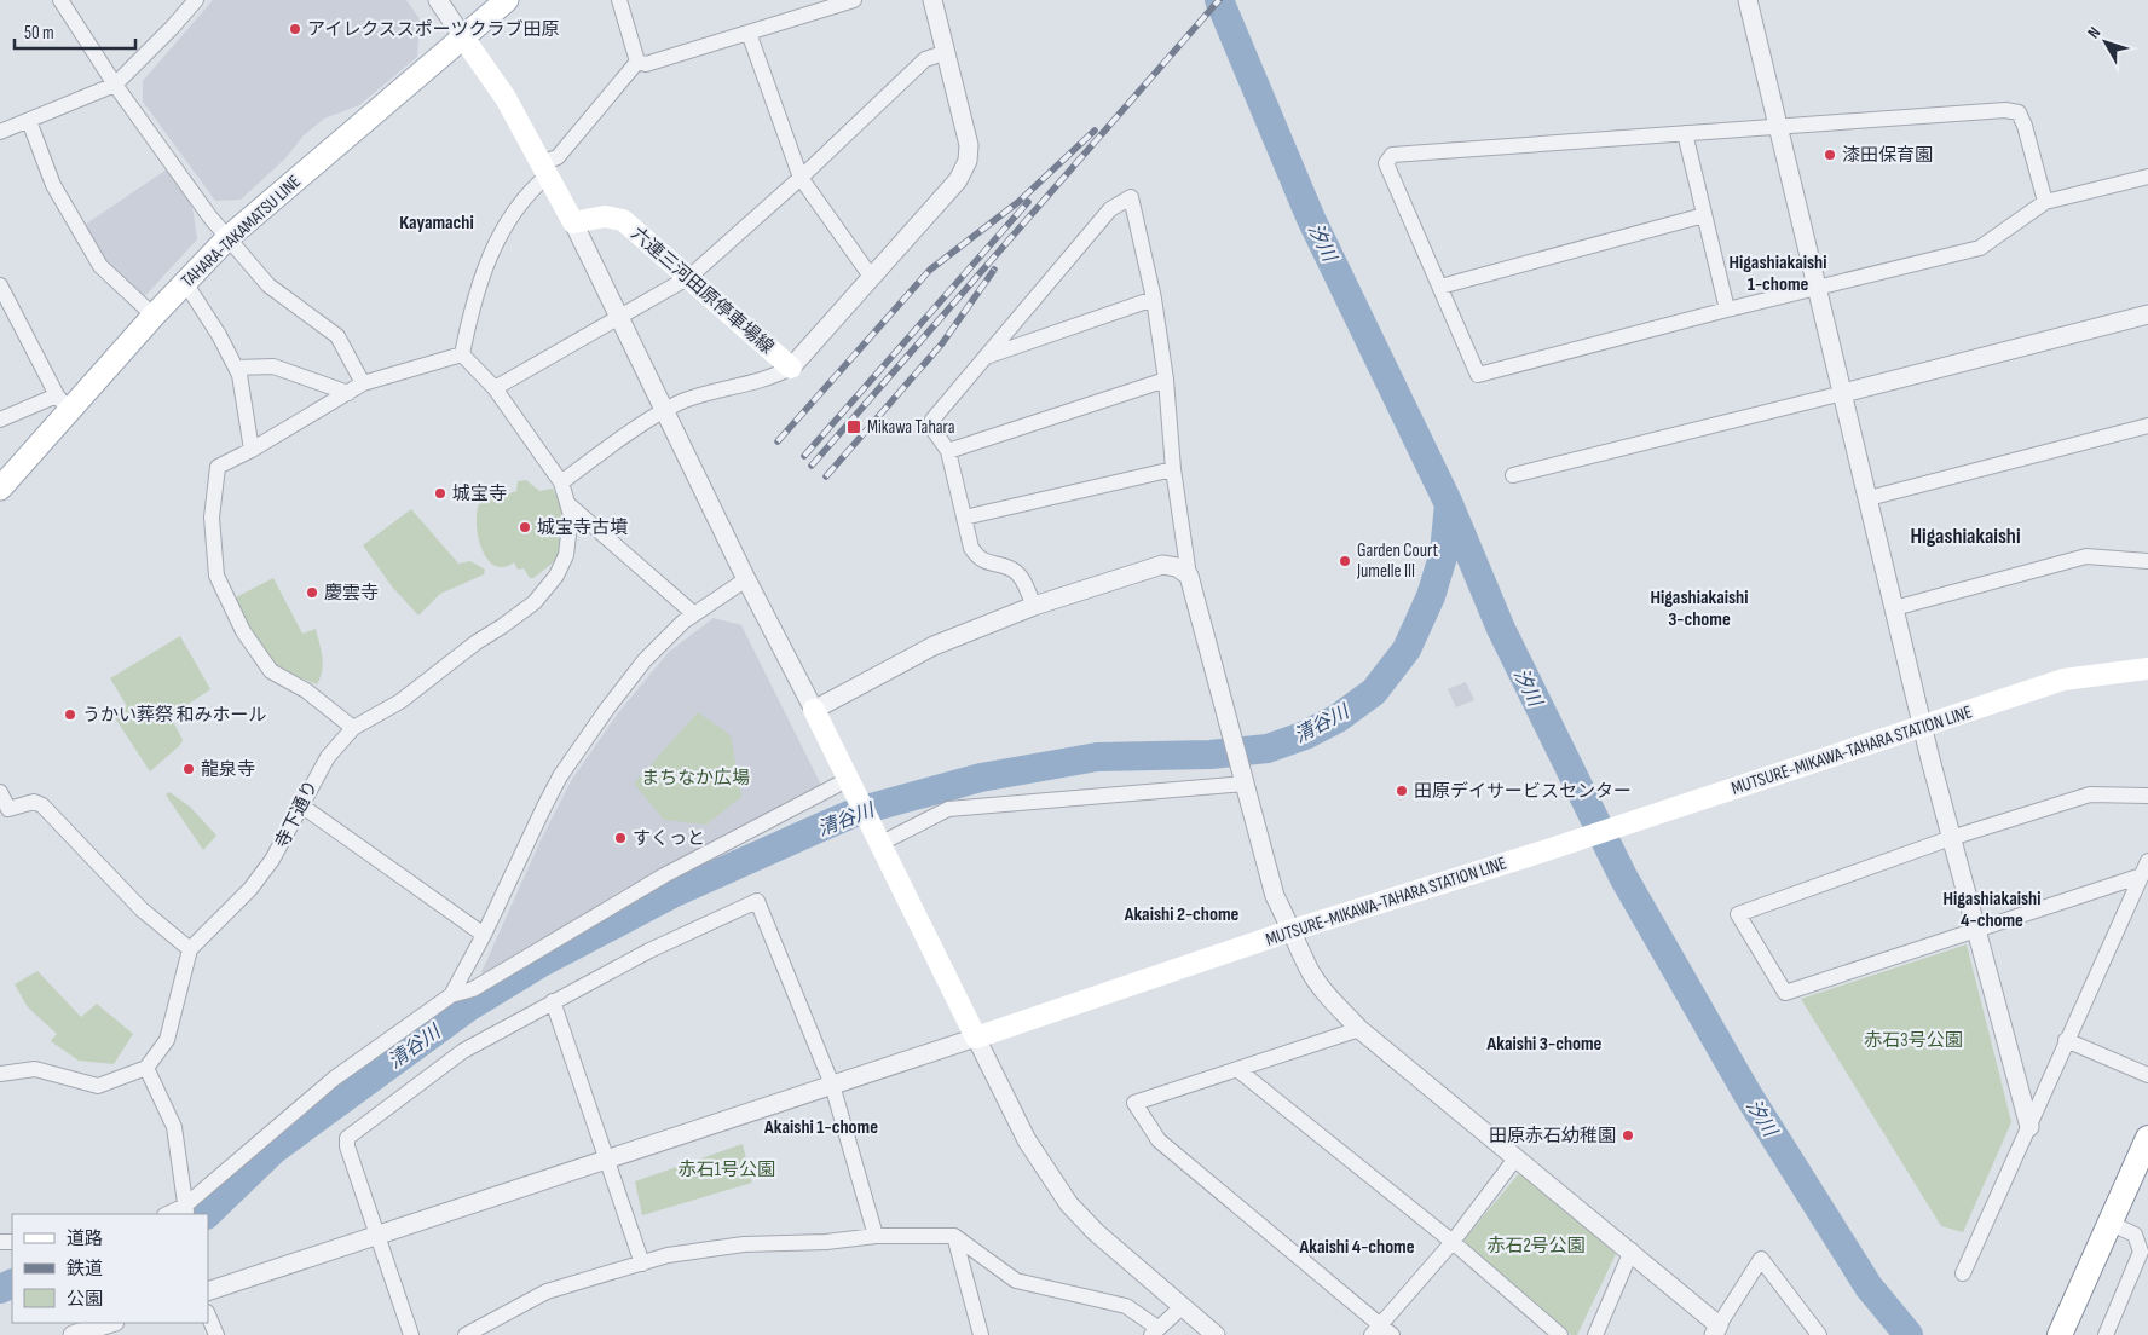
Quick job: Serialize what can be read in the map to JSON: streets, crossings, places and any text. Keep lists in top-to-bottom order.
{
  "streets": {
    "main road": ["TAHARA-TAKAMATSU LINE", "六連三河田原停車場線", "MUTSURE-MIKAWA-TAHARA STATION LINE"],
    "street": ["寺下通り"]
  },
  "districts": [
    "Kayamachi",
    "Higashiakaishi 1-chome",
    "Higashiakaishi",
    "Higashiakaishi 3-chome",
    "Higashiakaishi 4-chome",
    "Akaishi 2-chome",
    "Akaishi 3-chome",
    "Akaishi 1-chome",
    "Akaishi 4-chome"
  ],
  "water": ["汐川", "清谷川"],
  "parks": [
    "まちなか広場",
    "赤石3号公園",
    "赤石1号公園",
    "赤石2号公園"
  ],
  "places": {
    "other": [
      "アイレクススポーツクラブ田原",
      "漆田保育園",
      "城宝寺",
      "城宝寺古墳",
      "Garden Court Jumelle III",
      "慶雲寺",
      "うかい葬祭 和みホール",
      "龍泉寺",
      "田原デイサービスセンター",
      "すくっと",
      "田原赤石幼稚園"
    ],
    "transit": ["Mikawa Tahara"]
  },
  "legend": ["道路", "鉄道", "公園"],
  "scale_bar": "50 m",
  "north": "top left"
}
